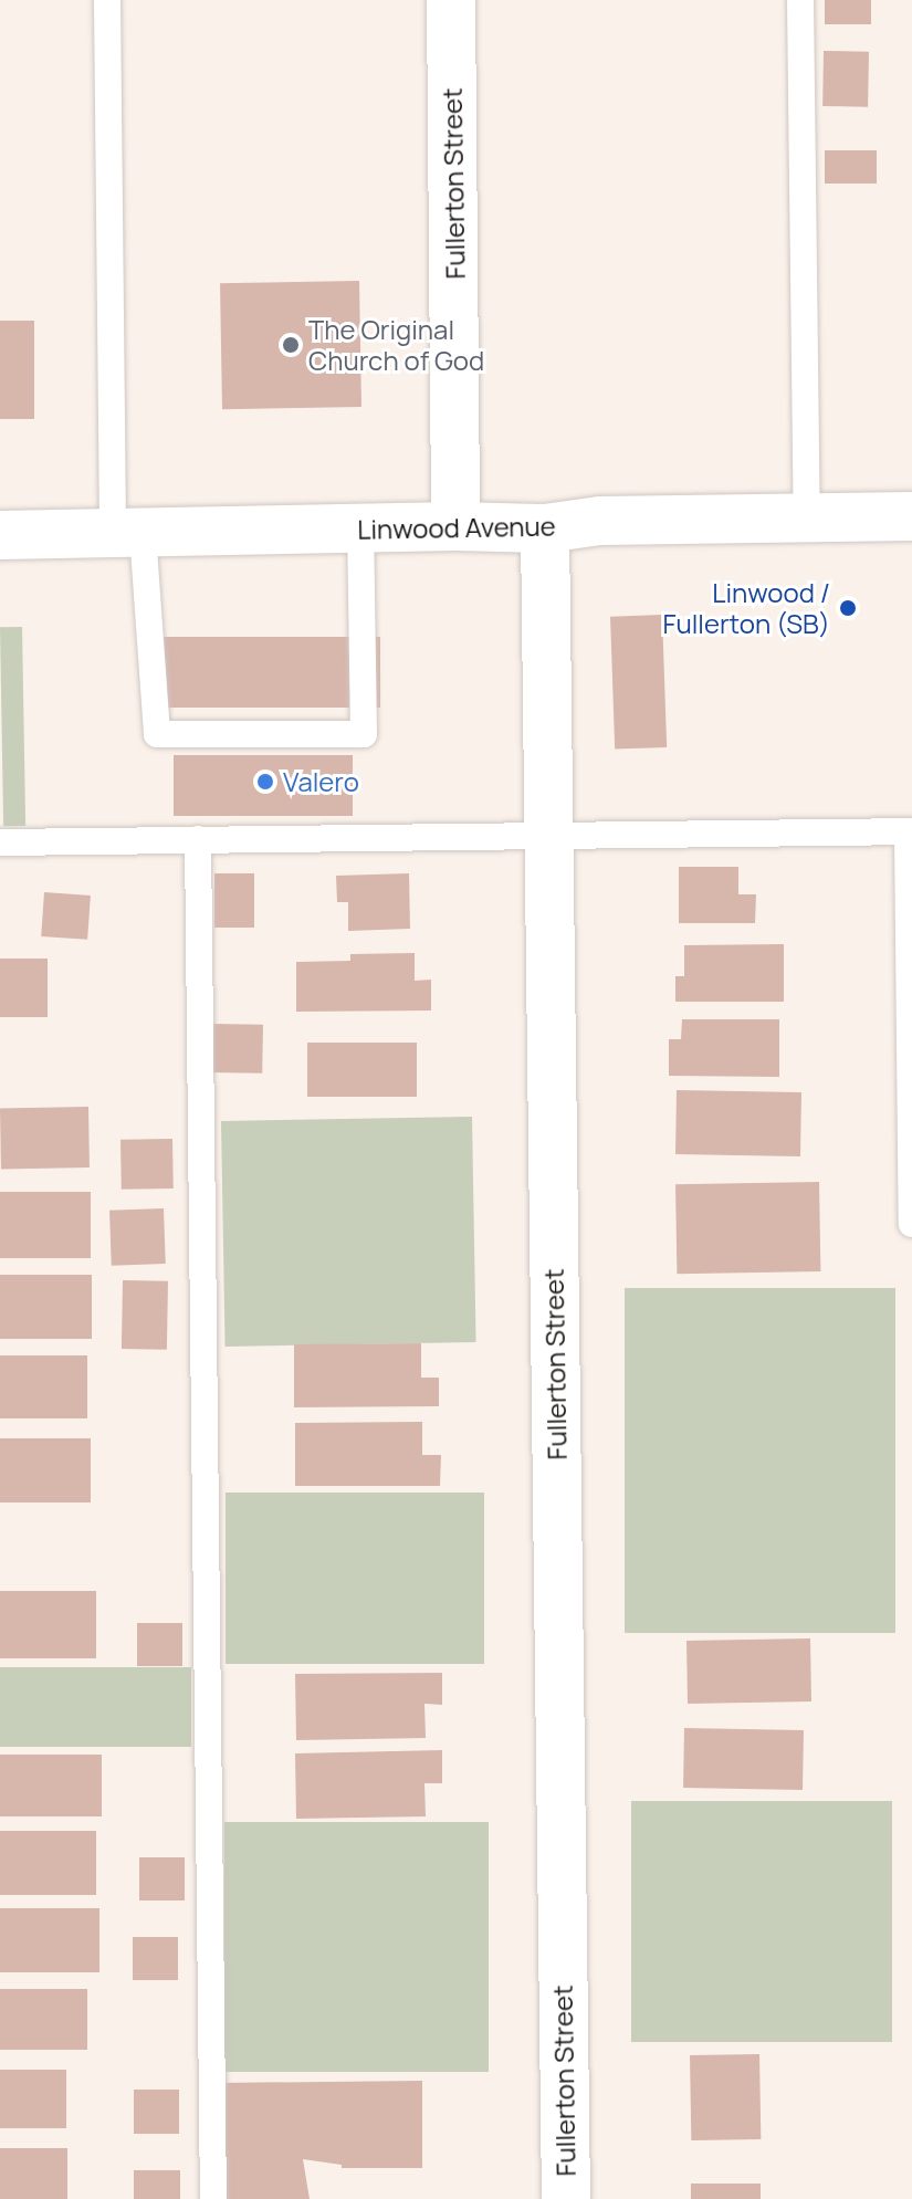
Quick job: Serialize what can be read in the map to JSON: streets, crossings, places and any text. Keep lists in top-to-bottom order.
{
  "streets": {
    "street": ["Fullerton Street", "Linwood Avenue"]
  },
  "crossings": [
    ["Fullerton Street", "Linwood Avenue"]
  ],
  "places": ["The Original Church of God", "Linwood / Fullerton (SB)", "Valero"]
}
